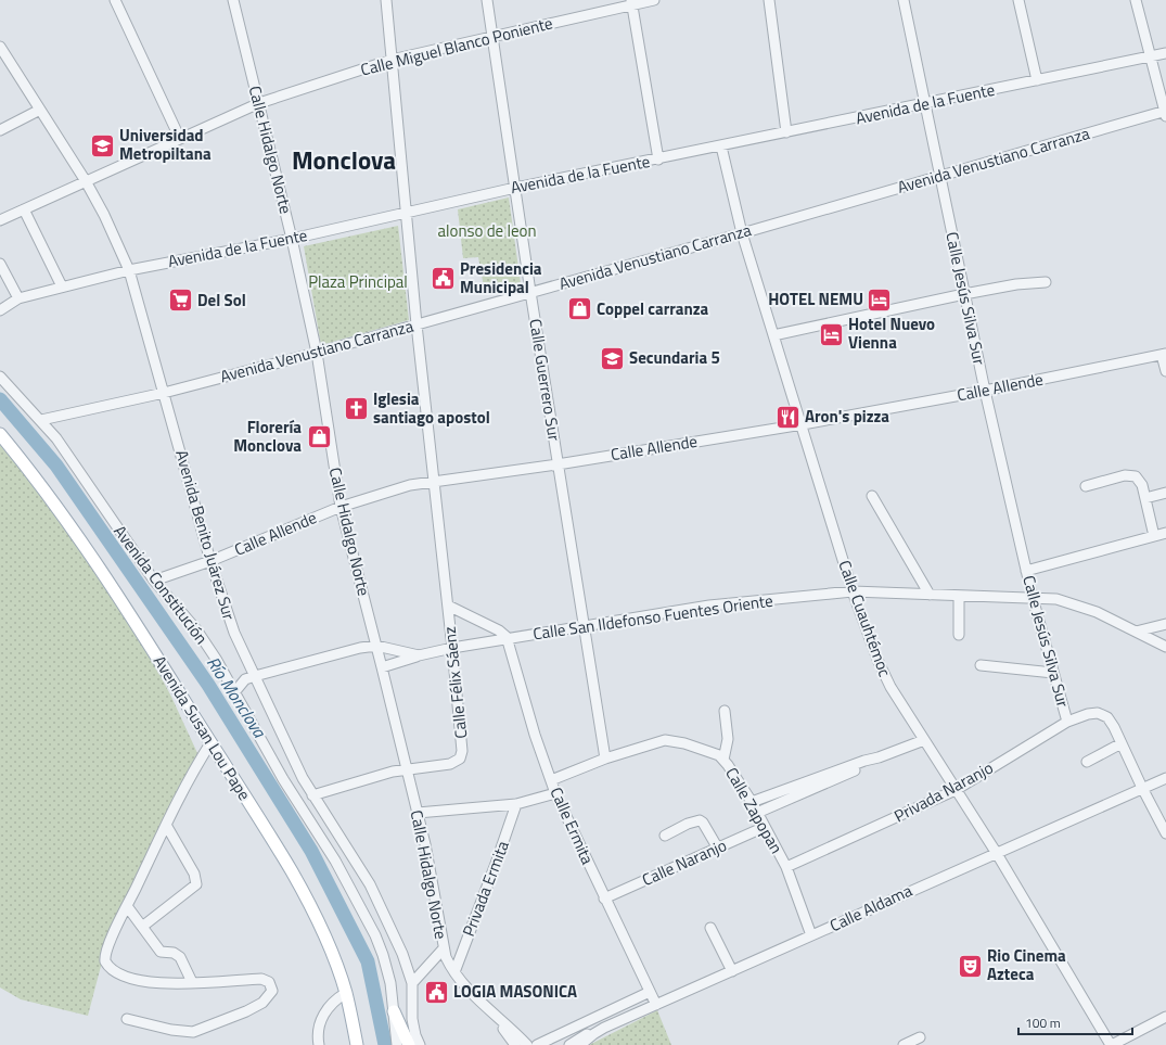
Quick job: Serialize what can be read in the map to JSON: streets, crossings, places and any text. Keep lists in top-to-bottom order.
{
  "streets": {
    "main road": ["Avenida Susan Lou Pape"],
    "street": [
      "Calle Miguel Blanco Poniente",
      "Avenida de la Fuente",
      "Calle Hidalgo Norte",
      "Avenida Venustiano Carranza",
      "Calle Jesús Silva Sur",
      "Calle Guerrero Sur",
      "Calle Allende",
      "Avenida Benito Juárez Sur",
      "Avenida Constitución",
      "Calle San Ildefonso Fuentes Oriente",
      "Calle Cuauhtémoc",
      "Calle Félix Sáenz",
      "Privada Naranjo",
      "Calle Zapopan",
      "Calle Ermita",
      "Calle Naranjo",
      "Privada Ermita",
      "Calle Aldama"
    ]
  },
  "crossings": [
    ["Calle Miguel Blanco Poniente", "Calle Hidalgo Norte"],
    ["Calle Miguel Blanco Poniente", "Calle Guerrero Sur"],
    ["Calle Miguel Blanco Poniente", "Avenida Benito Juárez Sur"],
    ["Calle Miguel Blanco Poniente", "Calle Félix Sáenz"],
    ["Avenida de la Fuente", "Calle Hidalgo Norte"],
    ["Avenida de la Fuente", "Calle Jesús Silva Sur"],
    ["Avenida de la Fuente", "Calle Guerrero Sur"],
    ["Avenida de la Fuente", "Avenida Benito Juárez Sur"],
    ["Avenida de la Fuente", "Calle Cuauhtémoc"],
    ["Avenida de la Fuente", "Calle Félix Sáenz"],
    ["Calle Hidalgo Norte", "Avenida Venustiano Carranza"],
    ["Calle Hidalgo Norte", "Calle Allende"],
    ["Calle Hidalgo Norte", "Calle San Ildefonso Fuentes Oriente"],
    ["Calle Hidalgo Norte", "Calle Félix Sáenz"],
    ["Calle Hidalgo Norte", "Privada Ermita"],
    ["Avenida Venustiano Carranza", "Calle Jesús Silva Sur"],
    ["Avenida Venustiano Carranza", "Calle Guerrero Sur"],
    ["Avenida Venustiano Carranza", "Avenida Benito Juárez Sur"],
    ["Avenida Venustiano Carranza", "Avenida Constitución"],
    ["Avenida Venustiano Carranza", "Calle Cuauhtémoc"],
    ["Avenida Venustiano Carranza", "Calle Félix Sáenz"],
    ["Calle Jesús Silva Sur", "Calle Allende"],
    ["Calle Jesús Silva Sur", "Calle San Ildefonso Fuentes Oriente"],
    ["Calle Jesús Silva Sur", "Privada Naranjo"],
    ["Calle Guerrero Sur", "Calle Allende"],
    ["Calle Guerrero Sur", "Calle San Ildefonso Fuentes Oriente"],
    ["Calle Guerrero Sur", "Calle Zapopan"],
    ["Calle Allende", "Avenida Benito Juárez Sur"],
    ["Calle Allende", "Avenida Constitución"],
    ["Calle Allende", "Calle Cuauhtémoc"],
    ["Calle Allende", "Calle Félix Sáenz"],
    ["Avenida Benito Juárez Sur", "Calle San Ildefonso Fuentes Oriente"],
    ["Avenida Benito Juárez Sur", "Calle Félix Sáenz"],
    ["Avenida Constitución", "Calle San Ildefonso Fuentes Oriente"],
    ["Calle San Ildefonso Fuentes Oriente", "Calle Cuauhtémoc"],
    ["Calle San Ildefonso Fuentes Oriente", "Calle Félix Sáenz"],
    ["Calle San Ildefonso Fuentes Oriente", "Calle Ermita"],
    ["Calle Cuauhtémoc", "Privada Naranjo"],
    ["Calle Cuauhtémoc", "Calle Aldama"],
    ["Privada Naranjo", "Calle Zapopan"],
    ["Calle Zapopan", "Calle Ermita"],
    ["Calle Zapopan", "Calle Naranjo"],
    ["Calle Zapopan", "Calle Aldama"],
    ["Calle Ermita", "Calle Naranjo"],
    ["Calle Ermita", "Calle Aldama"]
  ],
  "districts": ["Monclova"],
  "water": ["Río Monclova"],
  "parks": ["alonso de leon", "Plaza Principal"],
  "places": {
    "school or university": ["Universidad Metropiltana", "Secundaria 5"],
    "public building": ["Presidencia Municipal", "LOGIA MASONICA"],
    "hotel": ["HOTEL NEMU", "Hotel Nuevo Vienna"],
    "supermarket": ["Del Sol"],
    "shop": ["Coppel carranza", "Florería Monclova"],
    "church": ["Iglesia santiago apostol"],
    "restaurant": ["Aron's pizza"],
    "theatre": ["Rio Cinema Azteca"]
  },
  "scale_bar": "100 m"
}
